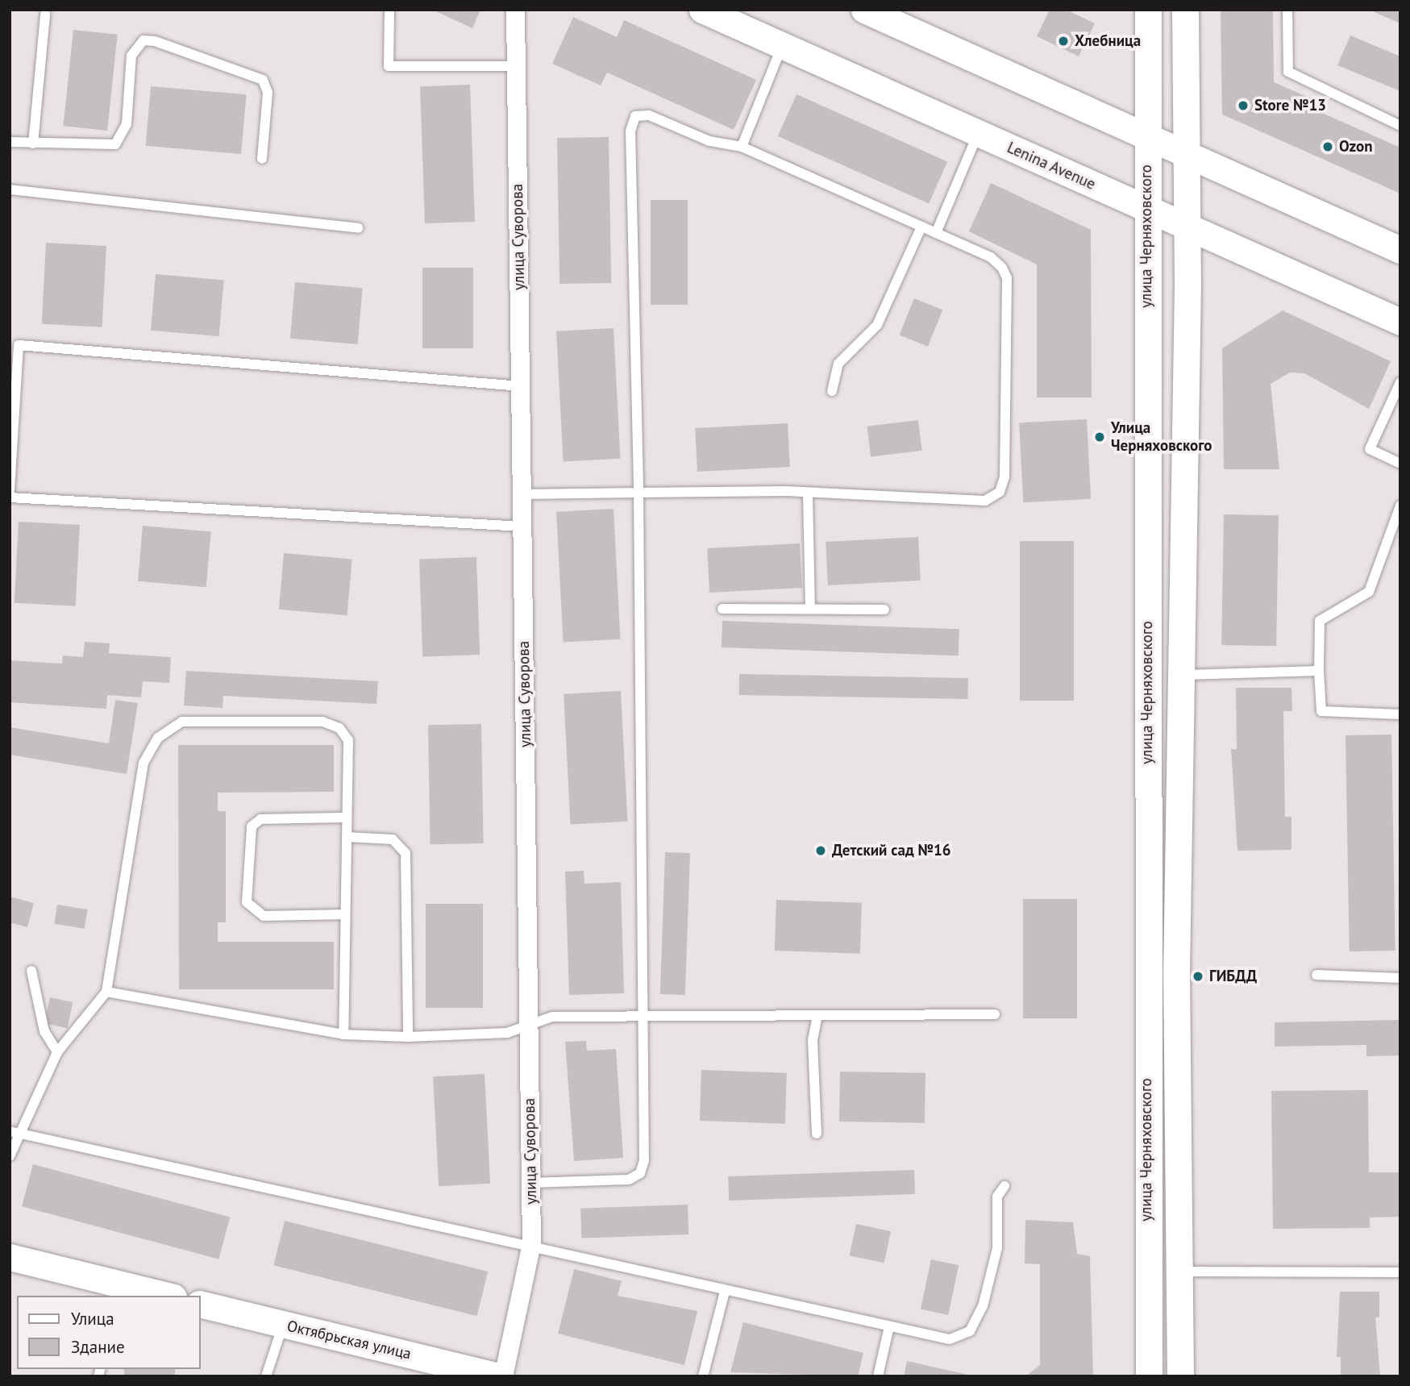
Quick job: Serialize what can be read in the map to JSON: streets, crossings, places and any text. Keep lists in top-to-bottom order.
{
  "streets": {
    "street": [
      "Lenina Avenue",
      "улица Черняховского",
      "улица Суворова",
      "Октябрьская улица"
    ]
  },
  "crossings": [
    ["Lenina Avenue", "улица Черняховского"],
    ["улица Суворова", "Октябрьская улица"]
  ],
  "places": [
    "Хлебница",
    "Store №13",
    "Ozon",
    "Улица Черняховского",
    "Детский сад №16",
    "ГИБДД"
  ],
  "legend": ["Улица", "Здание"]
}
